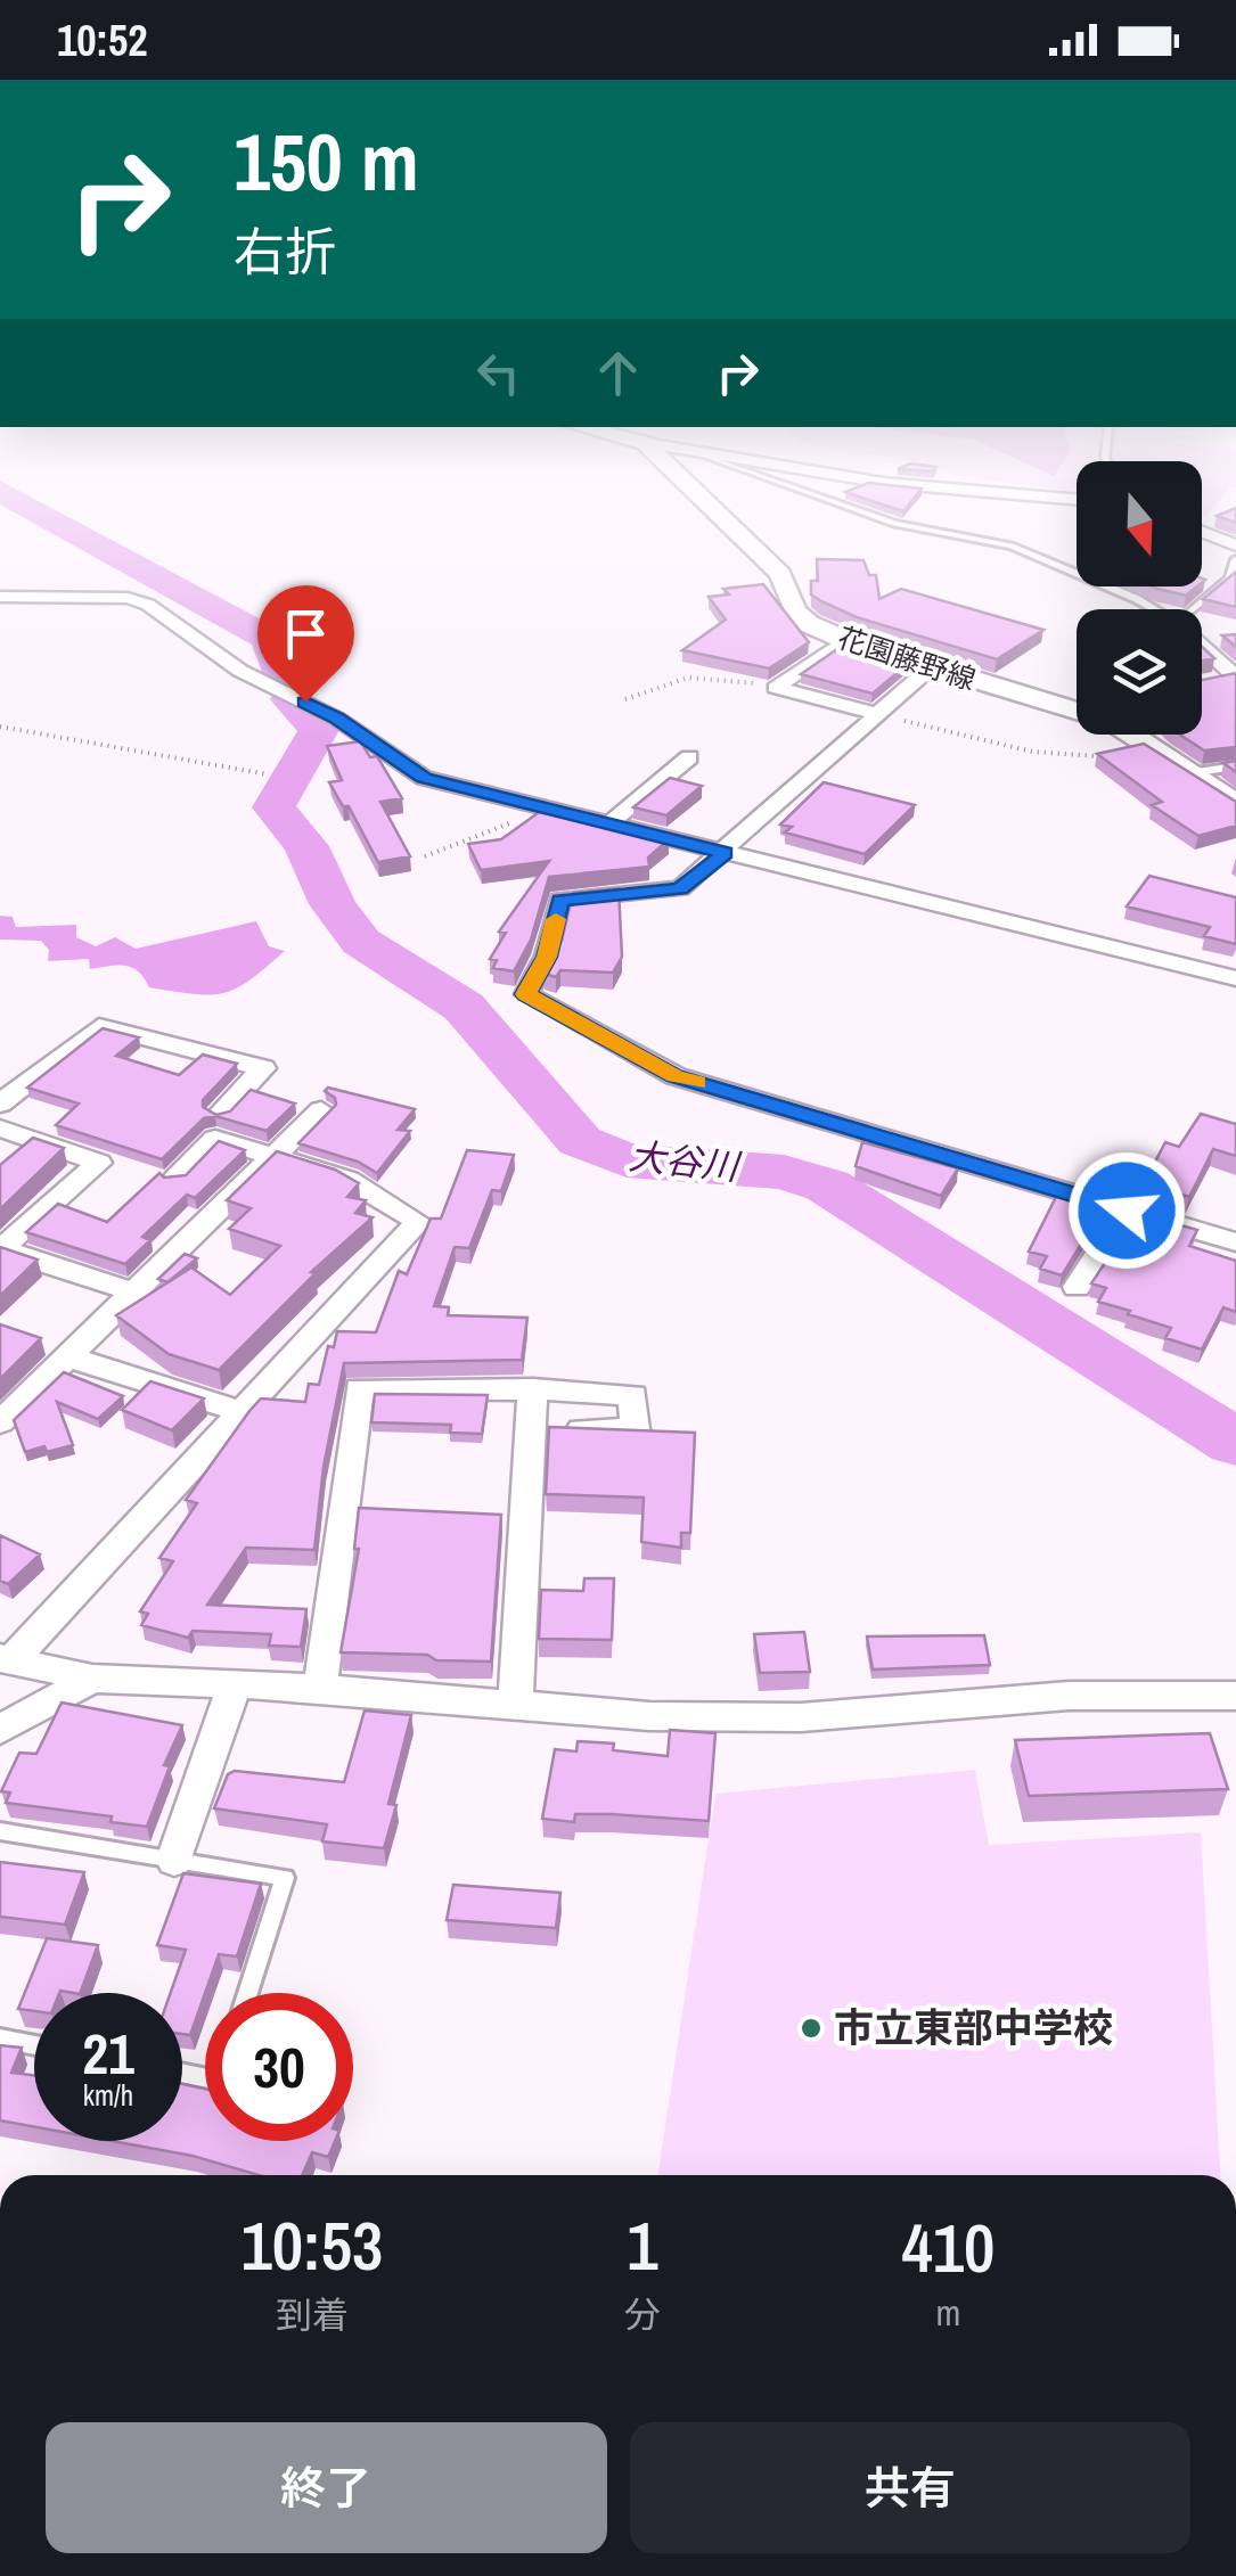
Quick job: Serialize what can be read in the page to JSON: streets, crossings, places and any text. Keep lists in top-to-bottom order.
{
  "streets": {
    "main road": ["花園藤野線"]
  },
  "water": ["大谷川"],
  "places": ["市立東部中学校"],
  "north": "bottom",
  "page": {
    "status": "10:52",
    "turn": ["150 m", "右折"],
    "speed": "21 km/h",
    "limit": "30",
    "eta": [
      "10:53",
      "到着",
      "1",
      "分",
      "410",
      "m"
    ],
    "buttons": ["終了", "共有"]
  }
}
